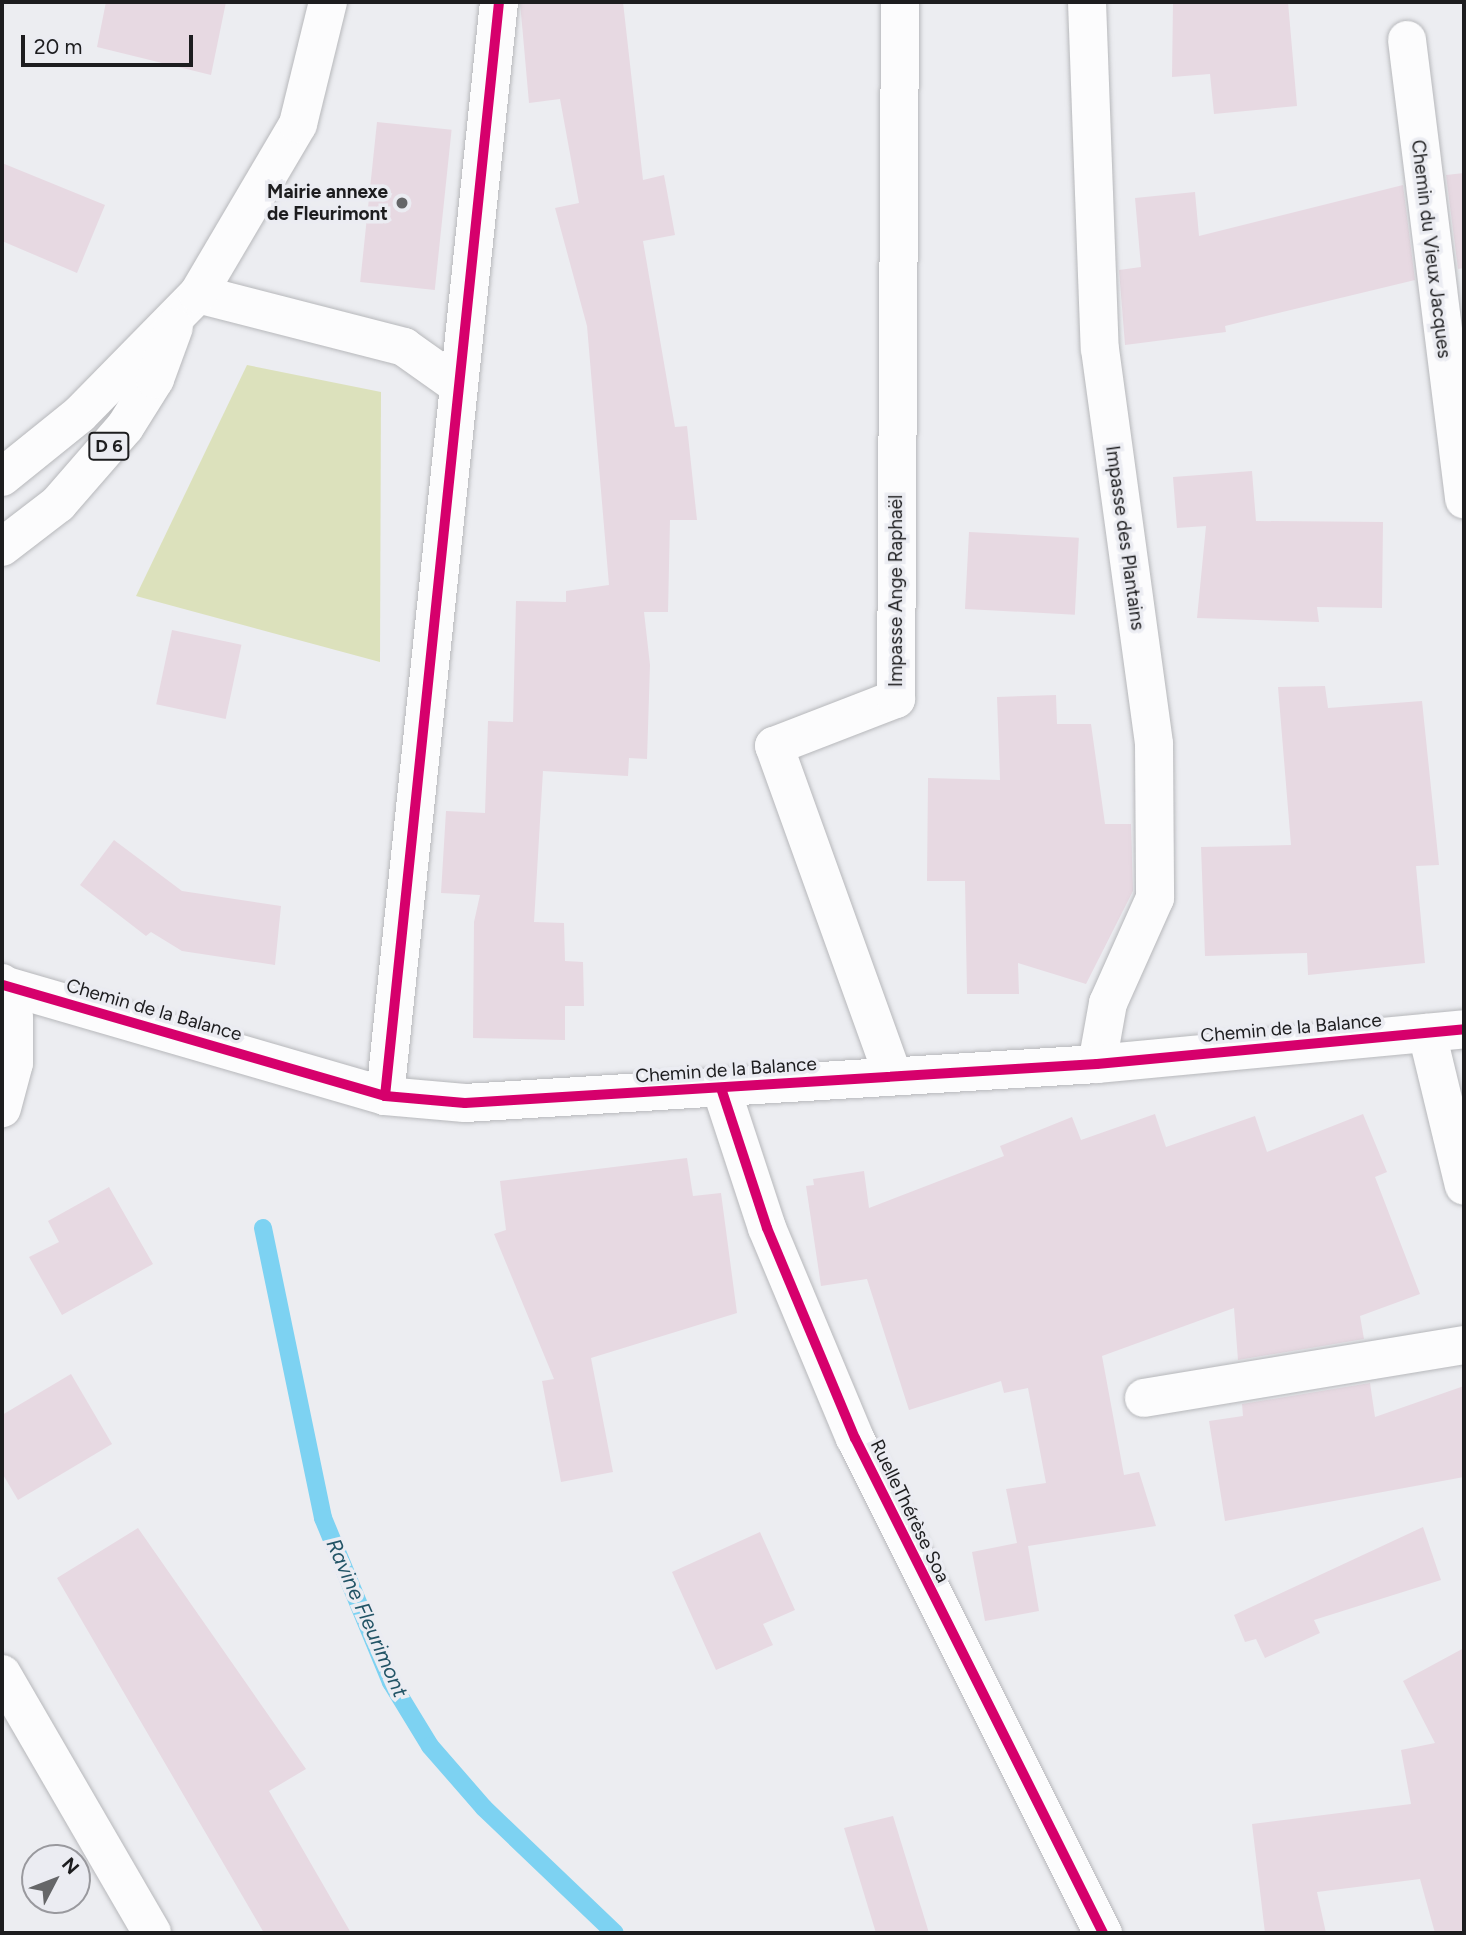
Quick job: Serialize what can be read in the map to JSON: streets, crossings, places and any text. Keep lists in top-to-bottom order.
{
  "streets": {
    "street": [
      "Chemin du Vieux Jacques",
      "D 6",
      "Impasse des Plantains",
      "Impasse Ange Raphaël",
      "Chemin de la Balance",
      "RuelleThérèse Soa"
    ]
  },
  "crossings": [
    ["Impasse des Plantains", "Chemin de la Balance"],
    ["Impasse Ange Raphaël", "Chemin de la Balance"],
    ["Chemin de la Balance", "RuelleThérèse Soa"]
  ],
  "water": ["Ravine Fleurimont"],
  "places": ["Mairie annexe de Fleurimont"],
  "scale_bar": "20 m",
  "north": "top right"
}
